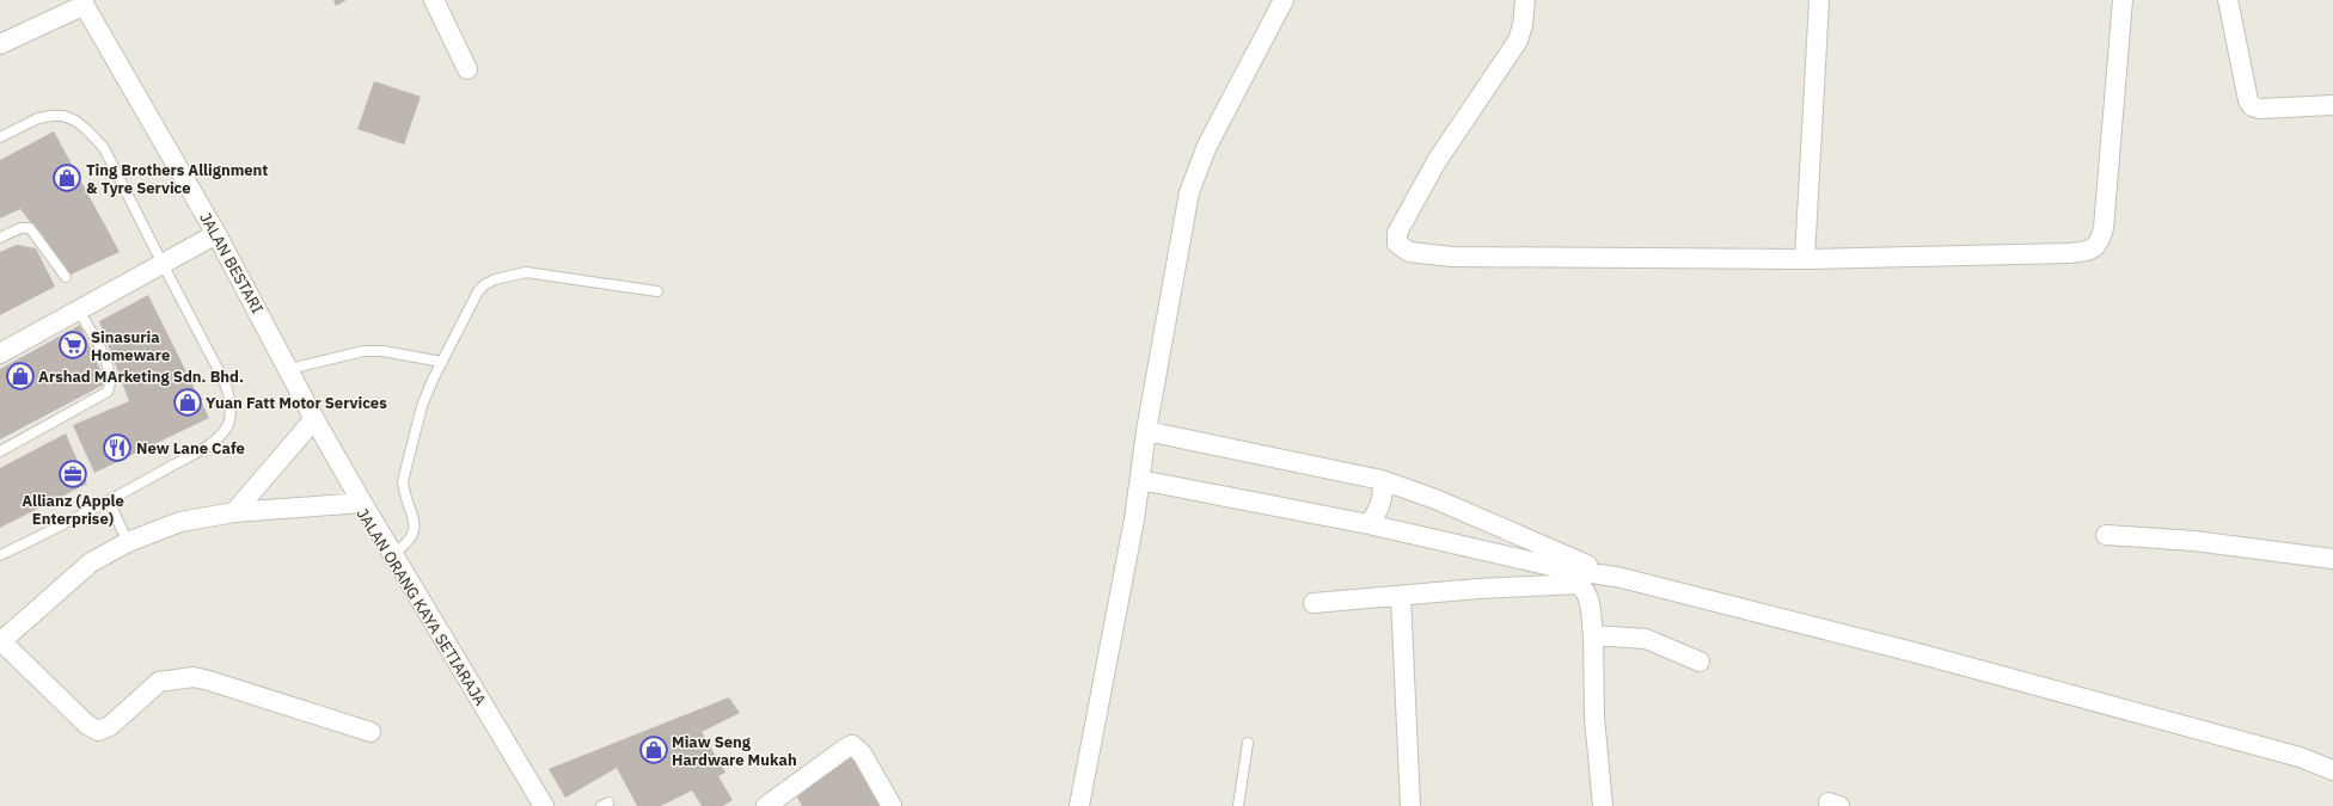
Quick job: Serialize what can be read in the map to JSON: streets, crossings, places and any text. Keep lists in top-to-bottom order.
{
  "streets": {
    "street": ["JALAN BESTARI", "JALAN ORANG KAYA SETIARAJA"]
  },
  "crossings": [
    ["JALAN BESTARI", "JALAN ORANG KAYA SETIARAJA"]
  ],
  "places": {
    "shop": [
      "Ting Brothers Allignment & Tyre Service",
      "Arshad MArketing Sdn. Bhd.",
      "Yuan Fatt Motor Services",
      "Miaw Seng Hardware Mukah"
    ],
    "supermarket": ["Sinasuria Homeware"],
    "restaurant": ["New Lane Cafe"],
    "office": ["Allianz (Apple Enterprise)"]
  }
}
